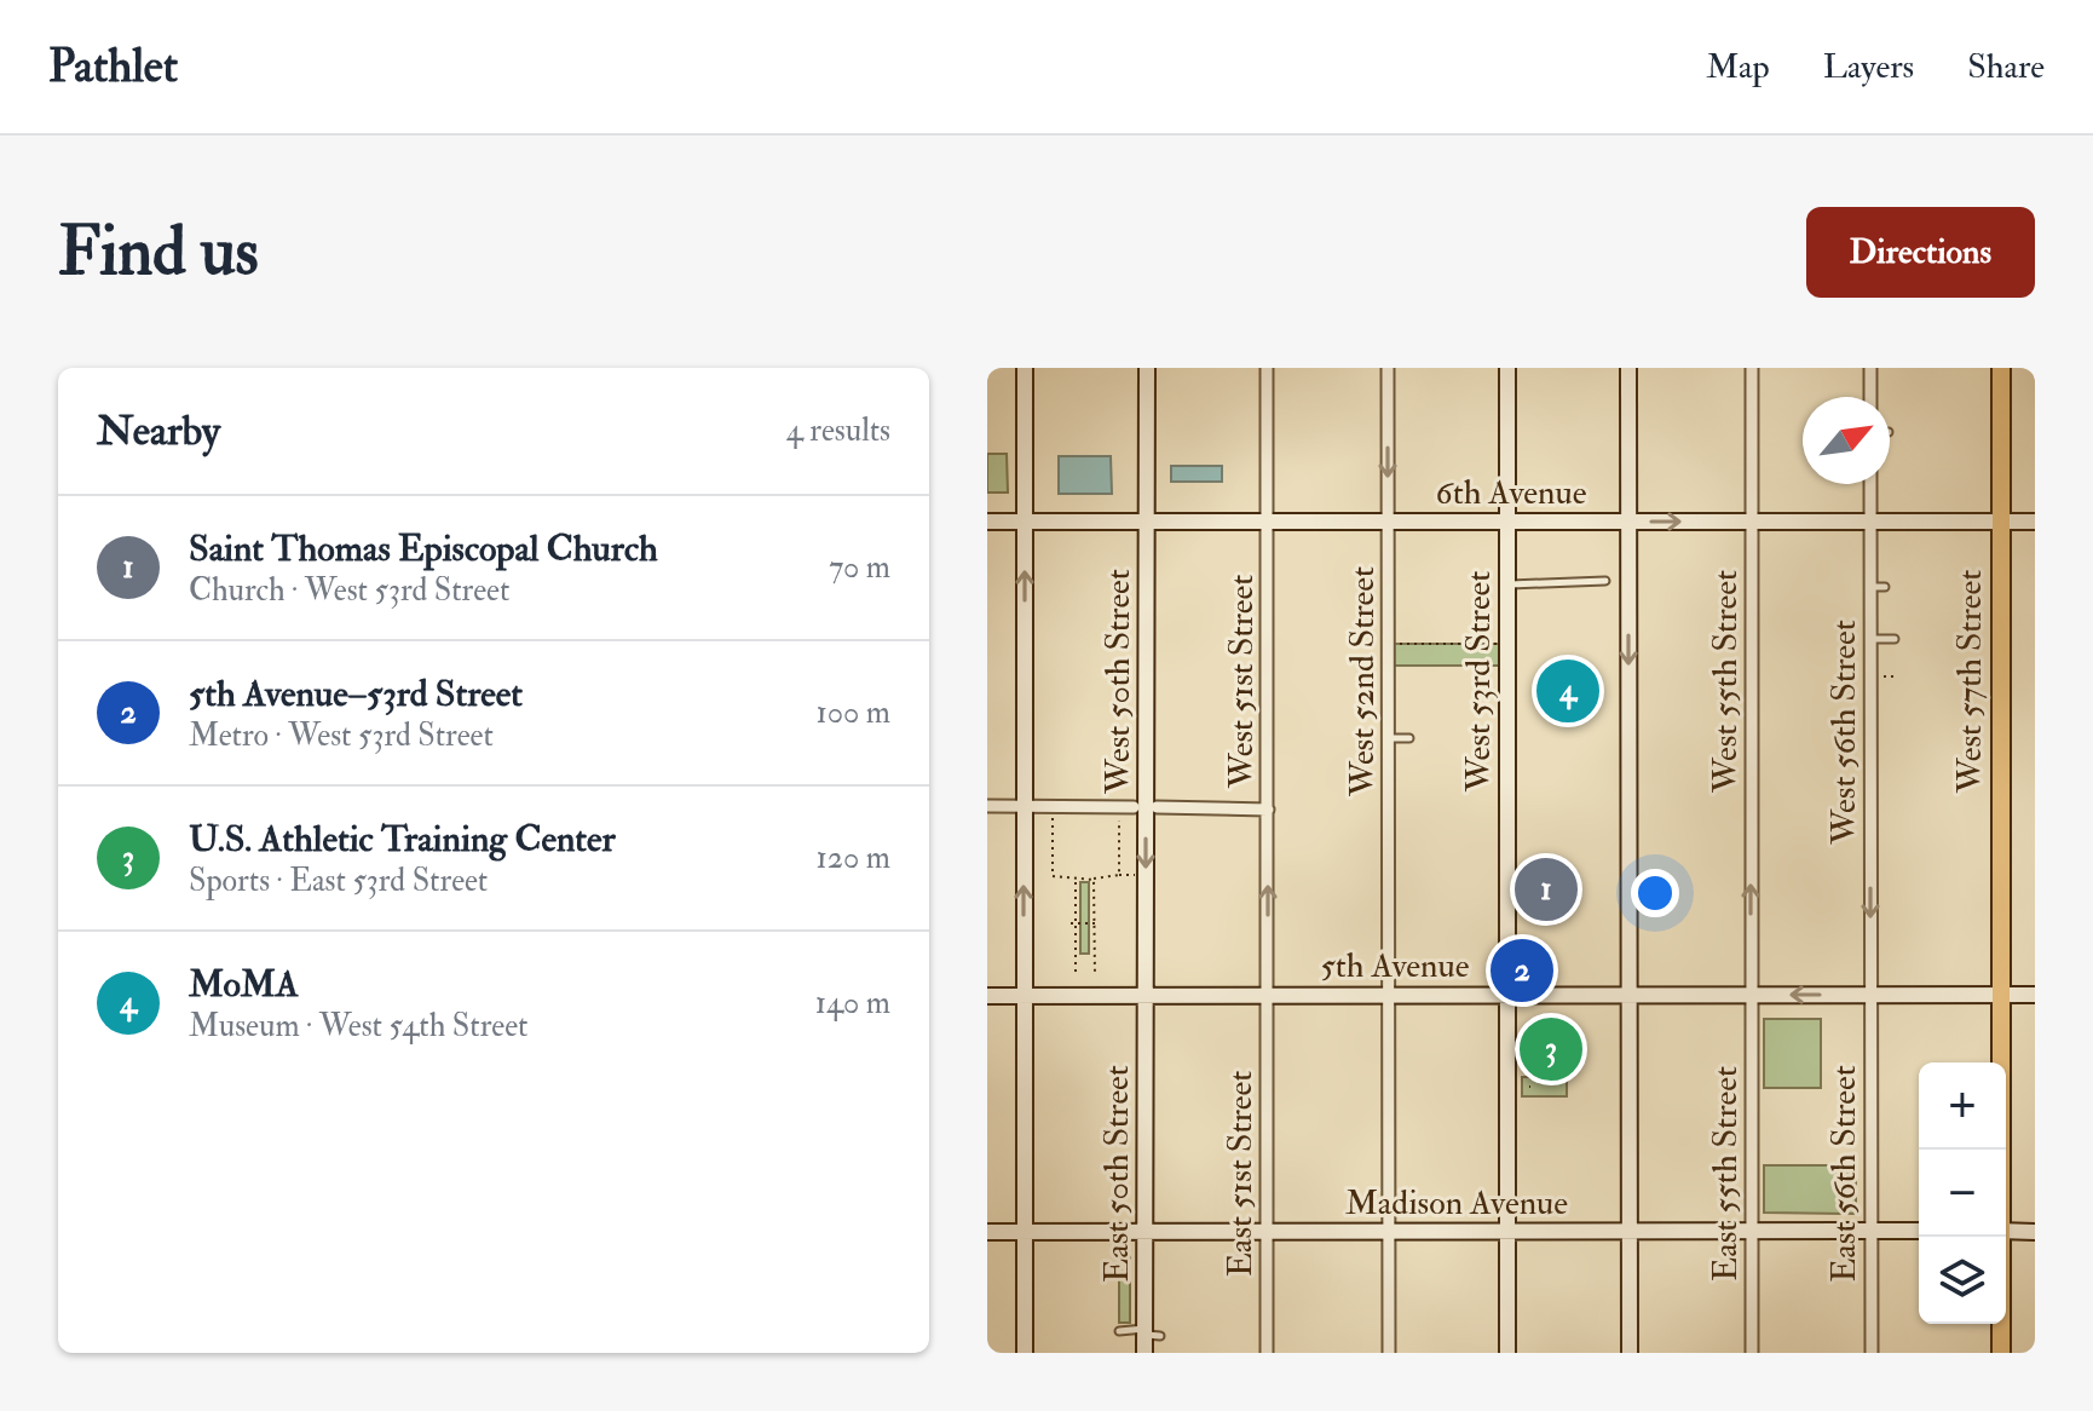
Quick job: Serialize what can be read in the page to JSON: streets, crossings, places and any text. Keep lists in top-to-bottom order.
{
  "streets": {
    "main road": [
      "6th Avenue",
      "West 50th Street",
      "West 53rd Street",
      "West 57th Street",
      "5th Avenue",
      "East 50th Street",
      "Madison Avenue"
    ],
    "street": [
      "West 51st Street",
      "West 52nd Street",
      "West 55th Street",
      "West 56th Street",
      "East 51st Street",
      "East 55th Street",
      "East 56th Street"
    ]
  },
  "crossings": [
    ["6th Avenue", "West 50th Street"],
    ["6th Avenue", "West 51st Street"],
    ["6th Avenue", "West 52nd Street"],
    ["6th Avenue", "West 53rd Street"],
    ["6th Avenue", "West 55th Street"],
    ["6th Avenue", "West 57th Street"],
    ["6th Avenue", "West 56th Street"],
    ["West 50th Street", "5th Avenue"],
    ["West 50th Street", "East 50th Street"],
    ["West 51st Street", "5th Avenue"],
    ["West 51st Street", "East 51st Street"],
    ["West 52nd Street", "5th Avenue"],
    ["West 52nd Street", "Madison Avenue"],
    ["West 53rd Street", "5th Avenue"],
    ["West 53rd Street", "Madison Avenue"],
    ["West 55th Street", "5th Avenue"],
    ["West 55th Street", "East 55th Street"],
    ["West 57th Street", "5th Avenue"],
    ["West 56th Street", "5th Avenue"],
    ["West 56th Street", "East 56th Street"],
    ["5th Avenue", "East 50th Street"],
    ["5th Avenue", "East 51st Street"],
    ["5th Avenue", "East 55th Street"],
    ["5th Avenue", "East 56th Street"],
    ["East 50th Street", "Madison Avenue"],
    ["East 51st Street", "Madison Avenue"],
    ["East 55th Street", "Madison Avenue"],
    ["East 56th Street", "Madison Avenue"]
  ],
  "one_way": ["West 55th Street", "West 56th Street"],
  "north": "top right",
  "page": {
    "header": "Pathlet",
    "nav": ["Map", "Layers", "Share"],
    "buttons": "Directions",
    "title": "Find us",
    "heading": ["Nearby", "4 results"],
    "list": [
      {
        "mark": "1",
        "name": "Saint Thomas Episcopal Church",
        "note": "Church · West 53rd Street",
        "value": "70 m"
      },
      {
        "mark": "2",
        "name": "5th Avenue–53rd Street",
        "note": "Metro · West 53rd Street",
        "value": "100 m"
      },
      {
        "mark": "3",
        "name": "U.S. Athletic Training Center",
        "note": "Sports · East 53rd Street",
        "value": "120 m"
      },
      {
        "mark": "4",
        "name": "MoMA",
        "note": "Museum · West 54th Street",
        "value": "140 m"
      }
    ],
    "pins": [
      "4",
      "1",
      "2",
      "3"
    ],
    "map_buttons": ["+", "−"]
  }
}
